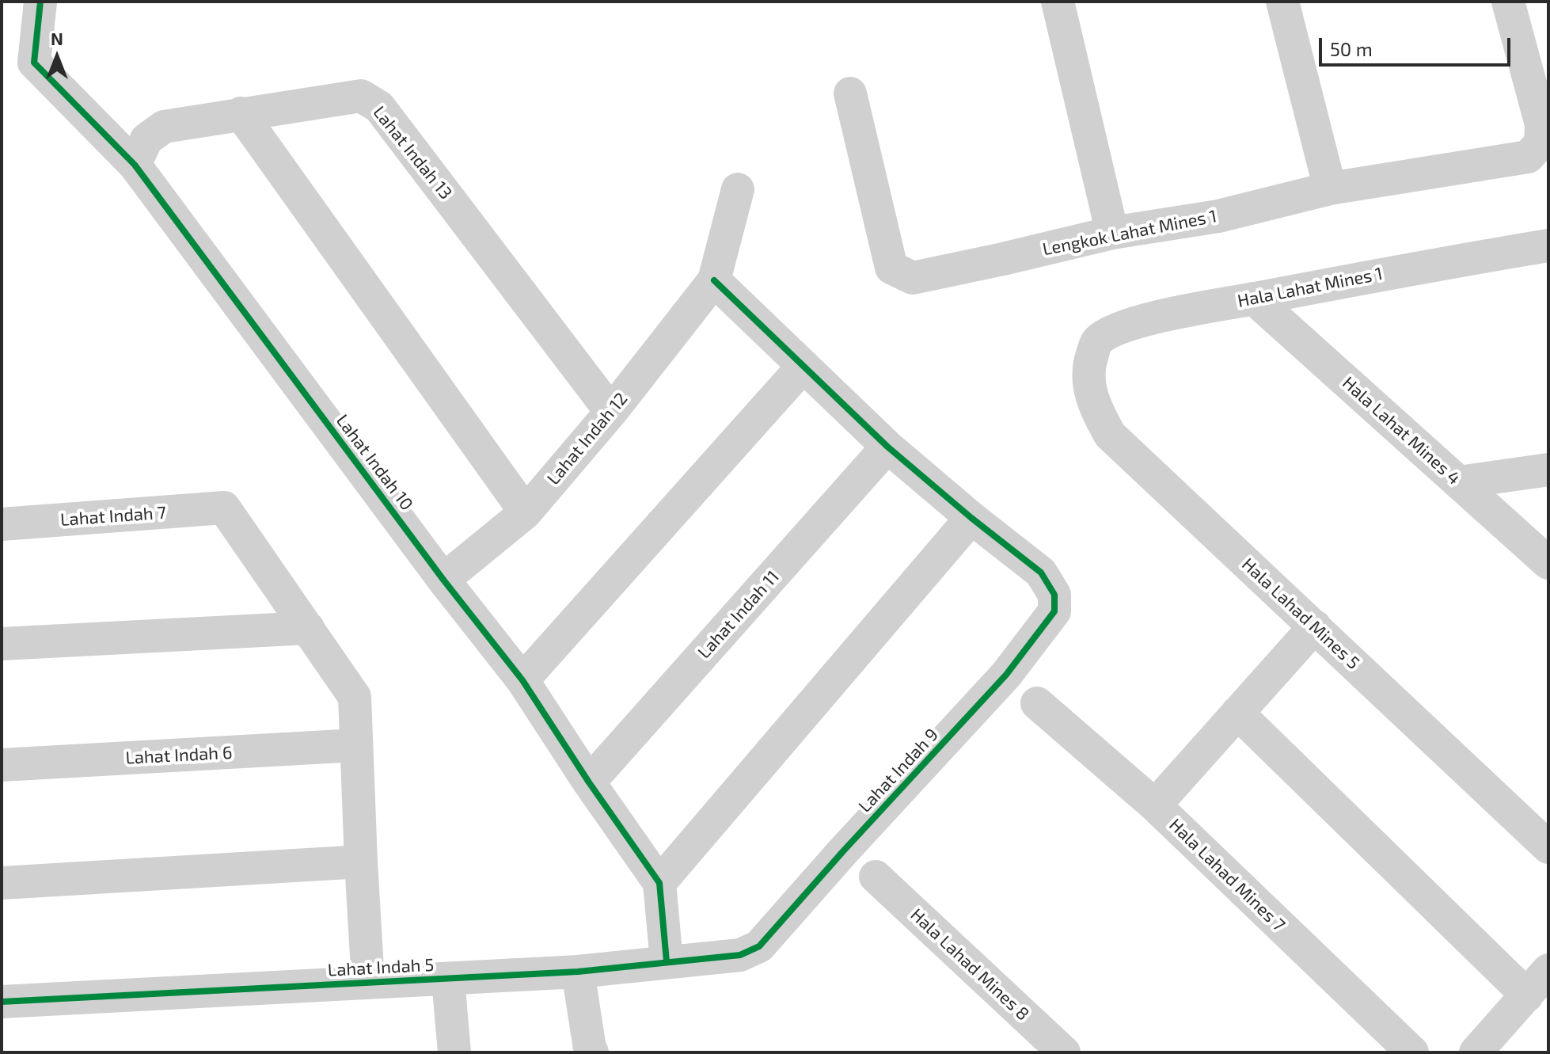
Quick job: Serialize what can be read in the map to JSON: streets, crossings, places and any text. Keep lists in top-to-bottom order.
{
  "streets": {
    "street": [
      "Lahat Indah 13",
      "Lengkok Lahat Mines 1",
      "Hala Lahat Mines 1",
      "Hala Lahat Mines 4",
      "Lahat Indah 12",
      "Lahat Indah 10",
      "Lahat Indah 7",
      "Hala Lahad Mines 5",
      "Lahat Indah 11",
      "Lahat Indah 6",
      "Lahat Indah 9",
      "Hala Lahad Mines 7",
      "Hala Lahad Mines 8",
      "Lahat Indah 5"
    ]
  },
  "crossings": [
    ["Lahat Indah 13", "Lahat Indah 12"],
    ["Lahat Indah 13", "Lahat Indah 10"],
    ["Hala Lahat Mines 1", "Hala Lahat Mines 4"],
    ["Hala Lahat Mines 1", "Hala Lahad Mines 5"],
    ["Lahat Indah 12", "Lahat Indah 10"],
    ["Lahat Indah 10", "Lahat Indah 11"],
    ["Lahat Indah 10", "Lahat Indah 5"],
    ["Lahat Indah 9", "Lahat Indah 5"]
  ],
  "scale_bar": "50 m",
  "north": "top"
}
